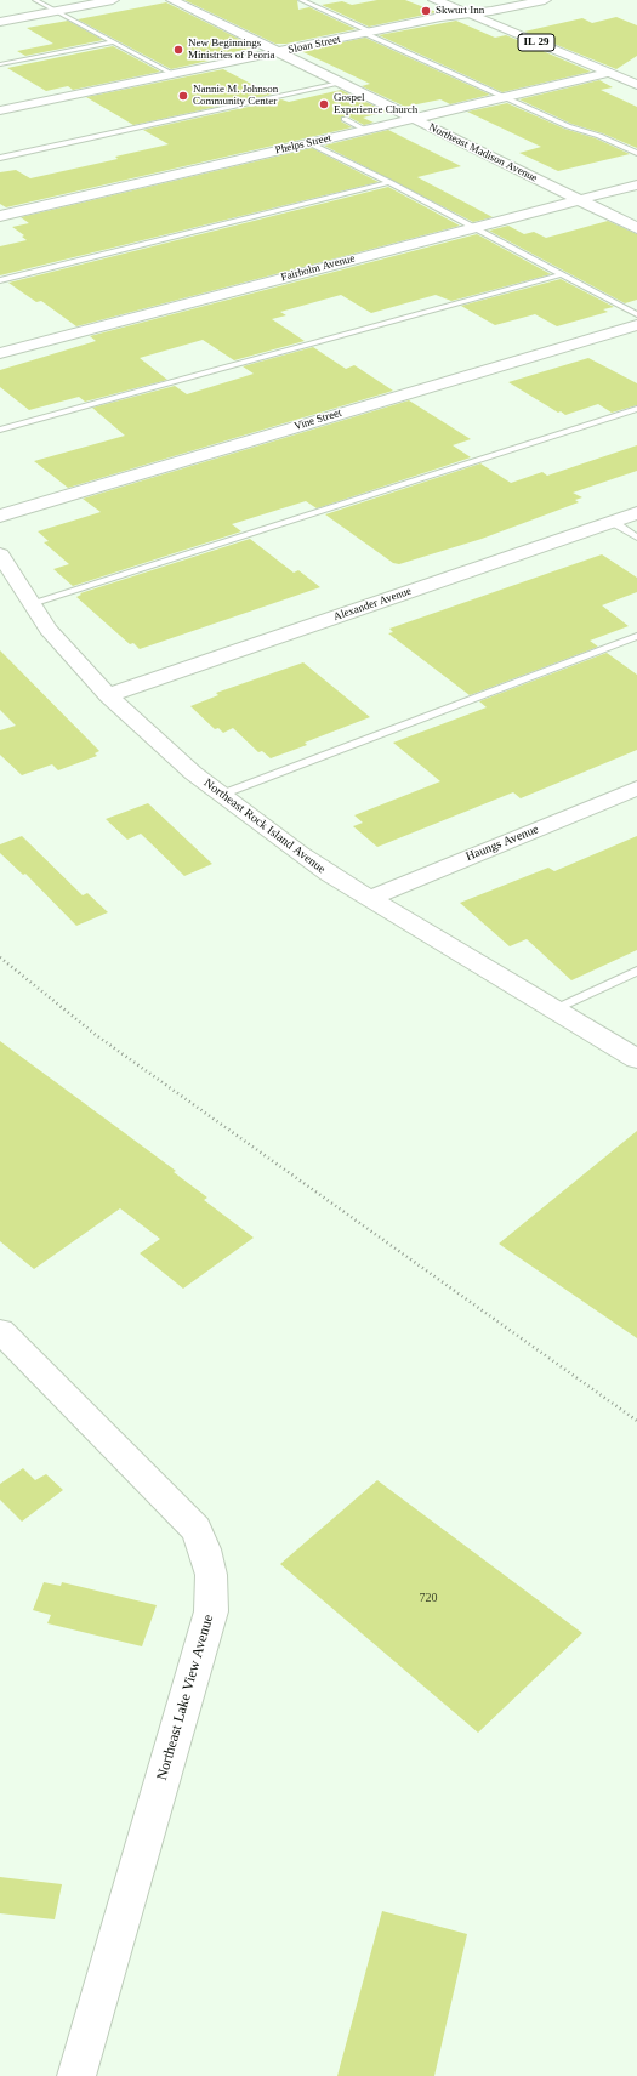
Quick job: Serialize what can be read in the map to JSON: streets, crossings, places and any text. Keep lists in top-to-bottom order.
{
  "streets": {
    "main road": ["IL 29"],
    "street": [
      "Sloan Street",
      "Phelps Street",
      "Northeast Madison Avenue",
      "Fairholm Avenue",
      "Vine Street",
      "Alexander Avenue",
      "Northeast Rock Island Avenue",
      "Haungs Avenue",
      "Northeast Lake View Avenue"
    ]
  },
  "crossings": [
    ["IL 29", "Sloan Street"],
    ["IL 29", "Phelps Street"],
    ["Sloan Street", "Northeast Madison Avenue"],
    ["Phelps Street", "Northeast Madison Avenue"],
    ["Northeast Madison Avenue", "Fairholm Avenue"],
    ["Alexander Avenue", "Northeast Rock Island Avenue"],
    ["Northeast Rock Island Avenue", "Haungs Avenue"]
  ],
  "places": [
    "Skwurt Inn",
    "New Beginnings Ministries of Peoria",
    "Nannie M. Johnson Community Center",
    "Gospel Experience Church"
  ],
  "house_numbers": ["720"]
}
